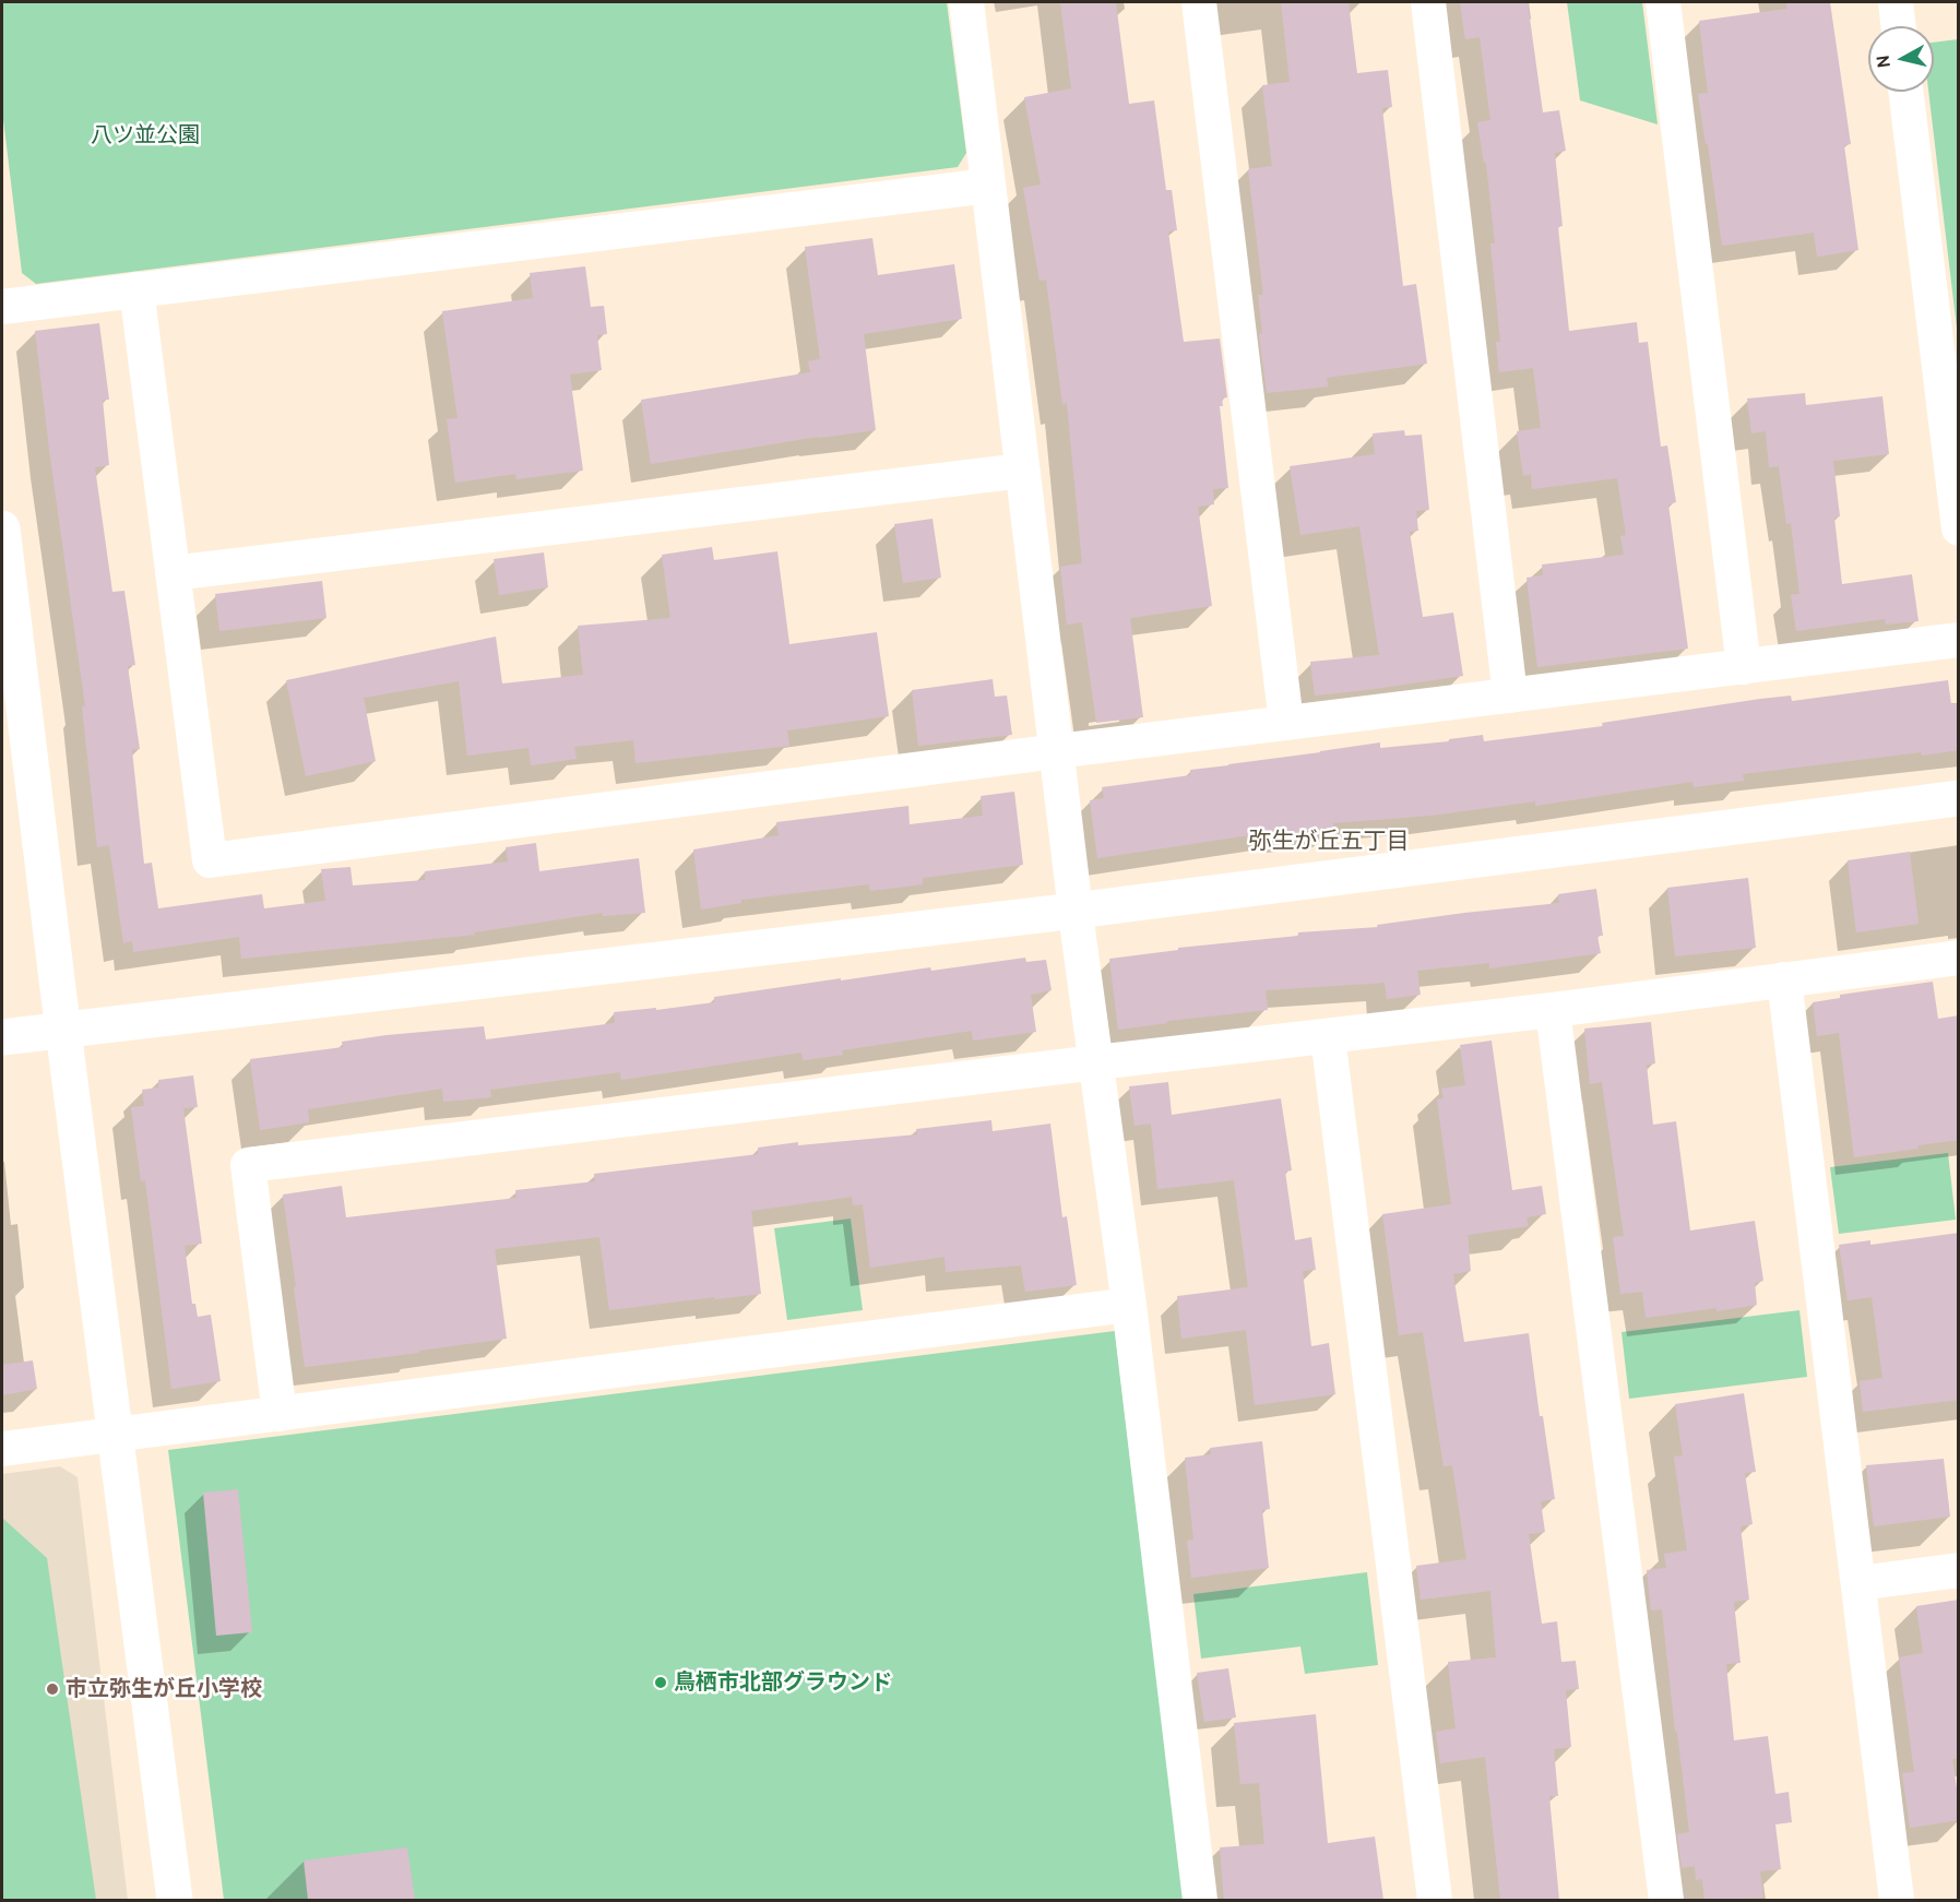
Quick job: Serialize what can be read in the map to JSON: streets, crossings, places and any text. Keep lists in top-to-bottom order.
{
  "districts": ["弥生が丘五丁目"],
  "parks": ["八ツ並公園"],
  "places": ["鳥栖市北部グラウンド", "市立弥生が丘小学校"],
  "north": "left"
}
